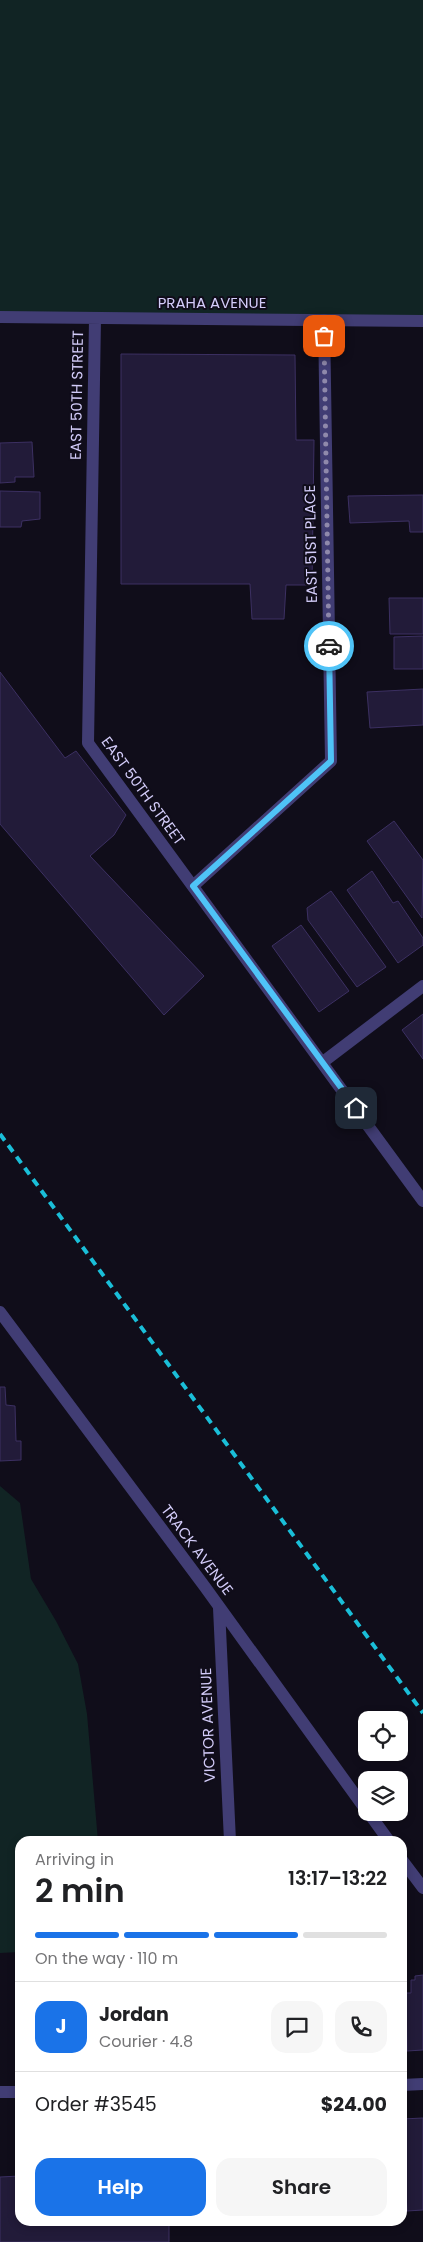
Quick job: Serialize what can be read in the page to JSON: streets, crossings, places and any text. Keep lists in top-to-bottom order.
{
  "streets": {
    "street": [
      "PRAHA AVENUE",
      "EAST 50TH STREET",
      "EAST 51ST PLACE",
      "TRACK AVENUE",
      "VICTOR AVENUE"
    ]
  },
  "crossings": [
    ["PRAHA AVENUE", "EAST 50TH STREET"],
    ["PRAHA AVENUE", "EAST 51ST PLACE"],
    ["EAST 50TH STREET", "EAST 51ST PLACE"],
    ["TRACK AVENUE", "VICTOR AVENUE"]
  ],
  "page": {
    "heading": ["2 min", "Arriving in", "13:17–13:22"],
    "panel": [
      "Jordan",
      "Courier · 4.8",
      "Order #3545",
      "$24.00"
    ],
    "bar": "On the way · 110 m",
    "round": "J",
    "buttons": ["Help", "Share"]
  }
}
